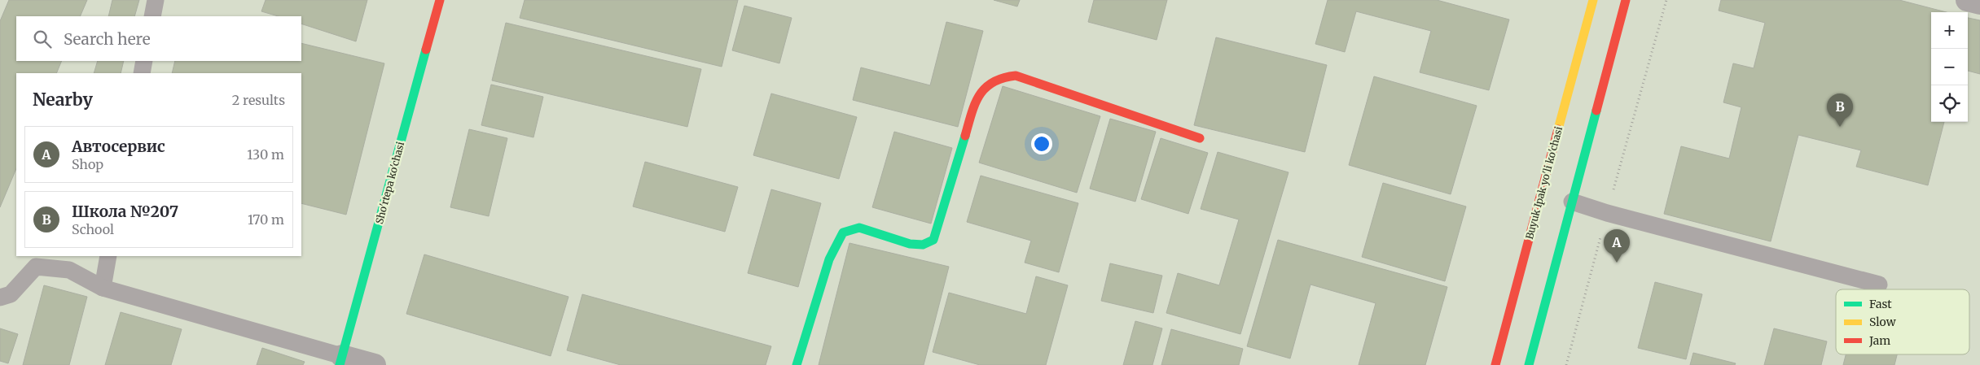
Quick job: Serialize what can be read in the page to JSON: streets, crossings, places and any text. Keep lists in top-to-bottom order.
{
  "streets": {
    "street": ["Sho'rtepa ko'chasi", "Buyuk Ipak yo'li ko'chasi"]
  },
  "legend": ["Fast", "Slow", "Jam"],
  "page": {
    "map_buttons": ["+", "−"],
    "search": "Search here",
    "heading": ["Nearby", "2 results"],
    "pins": ["B", "A"],
    "list": [
      {
        "mark": "A",
        "name": "Автосервис",
        "note": "Shop",
        "value": "130 m"
      },
      {
        "mark": "B",
        "name": "Школа №207",
        "note": "School",
        "value": "170 m"
      }
    ]
  }
}
